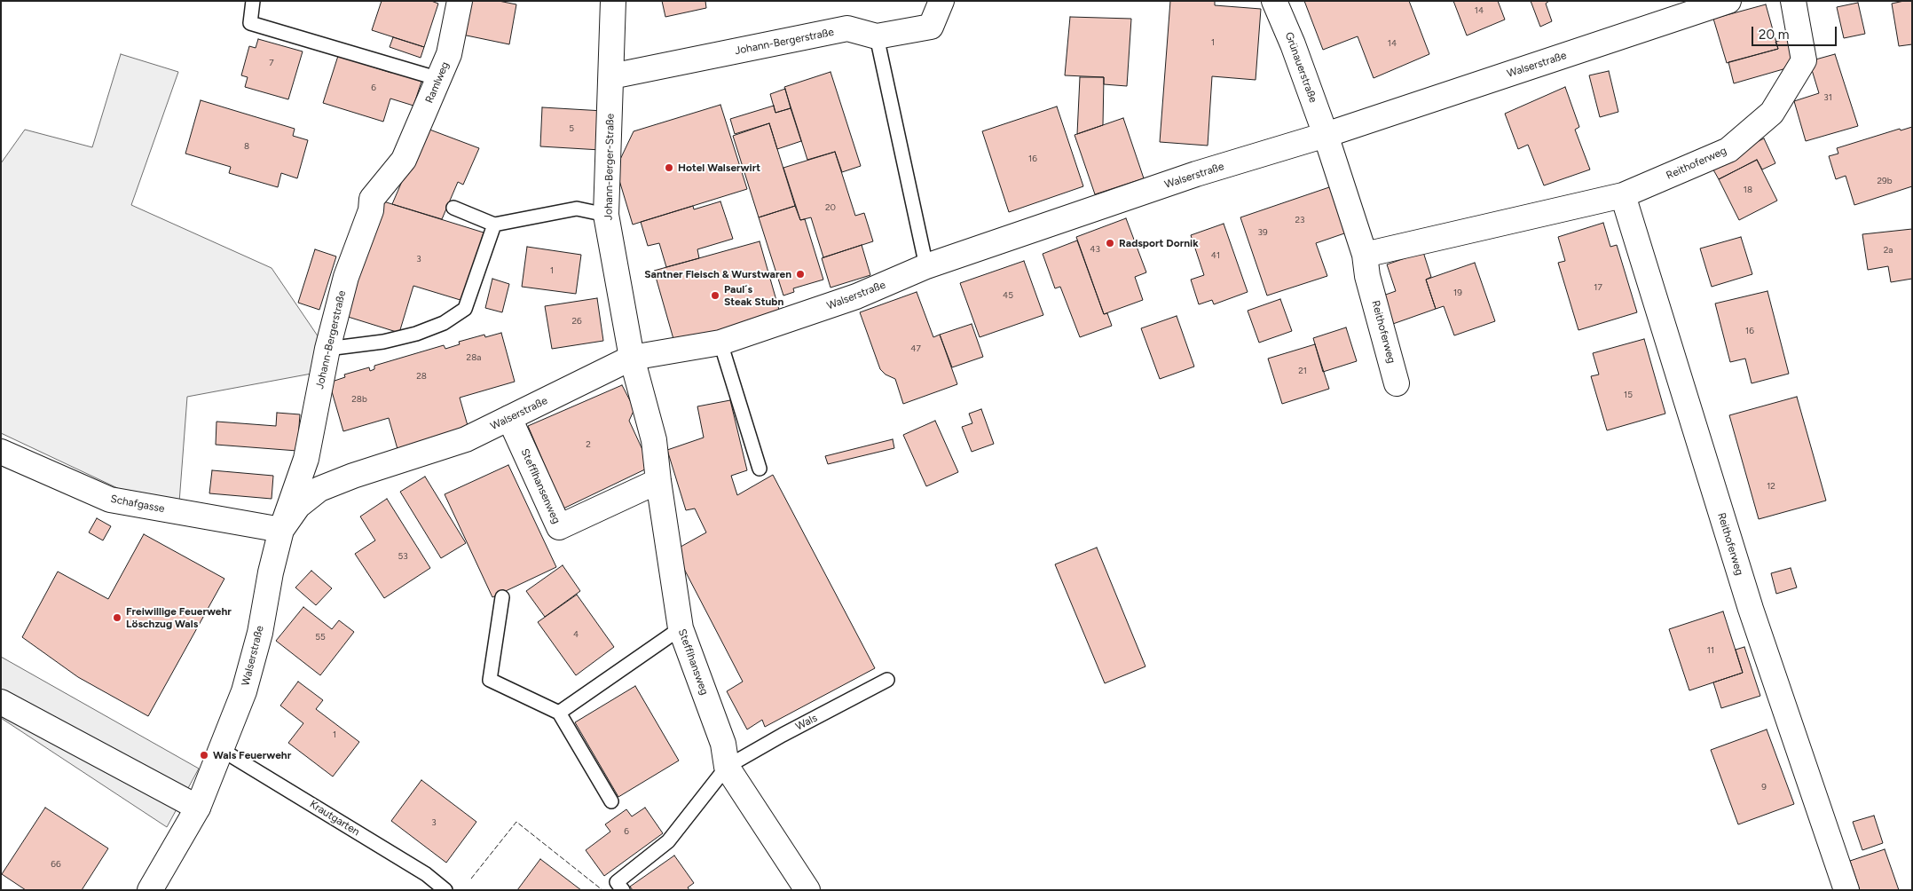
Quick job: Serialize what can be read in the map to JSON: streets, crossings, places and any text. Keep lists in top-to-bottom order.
{
  "streets": {
    "street": [
      "Johann-Bergerstraße",
      "Walserstraße",
      "Grünauerstraße",
      "Ramlweg",
      "Reithoferweg",
      "Johann-Berger-Straße",
      "Stefflhansenweg",
      "Schafgasse",
      "Stefflhansweg"
    ],
    "lane": ["Wals", "Krautgarten"]
  },
  "crossings": [
    ["Johann-Bergerstraße", "Walserstraße"],
    ["Johann-Bergerstraße", "Ramlweg"],
    ["Johann-Bergerstraße", "Johann-Berger-Straße"],
    ["Johann-Bergerstraße", "Schafgasse"],
    ["Walserstraße", "Grünauerstraße"],
    ["Walserstraße", "Reithoferweg"],
    ["Walserstraße", "Johann-Berger-Straße"],
    ["Walserstraße", "Stefflhansenweg"],
    ["Walserstraße", "Schafgasse"],
    ["Walserstraße", "Stefflhansweg"],
    ["Walserstraße", "Krautgarten"],
    ["Grünauerstraße", "Reithoferweg"],
    ["Johann-Berger-Straße", "Stefflhansweg"],
    ["Stefflhansenweg", "Stefflhansweg"],
    ["Stefflhansweg", "Wals"]
  ],
  "places": [
    "Hotel Walserwirt",
    "Radsport Dornik",
    "Santner Fleisch & Wurstwaren",
    "Paul´s Steak Stubn",
    "Freiwillige Feuerwehr Löschzug Wals",
    "Wals Feuerwehr"
  ],
  "house_numbers": [
    "14",
    "1",
    "14",
    "7",
    "6",
    "31",
    "5",
    "8",
    "16",
    "29b",
    "18",
    "20",
    "23",
    "39",
    "43",
    "2a",
    "41",
    "3",
    "1",
    "17",
    "19",
    "45",
    "26",
    "16",
    "47",
    "28a",
    "21",
    "28",
    "15",
    "28b",
    "2",
    "12",
    "53",
    "4",
    "55",
    "11",
    "1",
    "9",
    "3",
    "6",
    "66"
  ],
  "scale_bar": "20 m"
}
